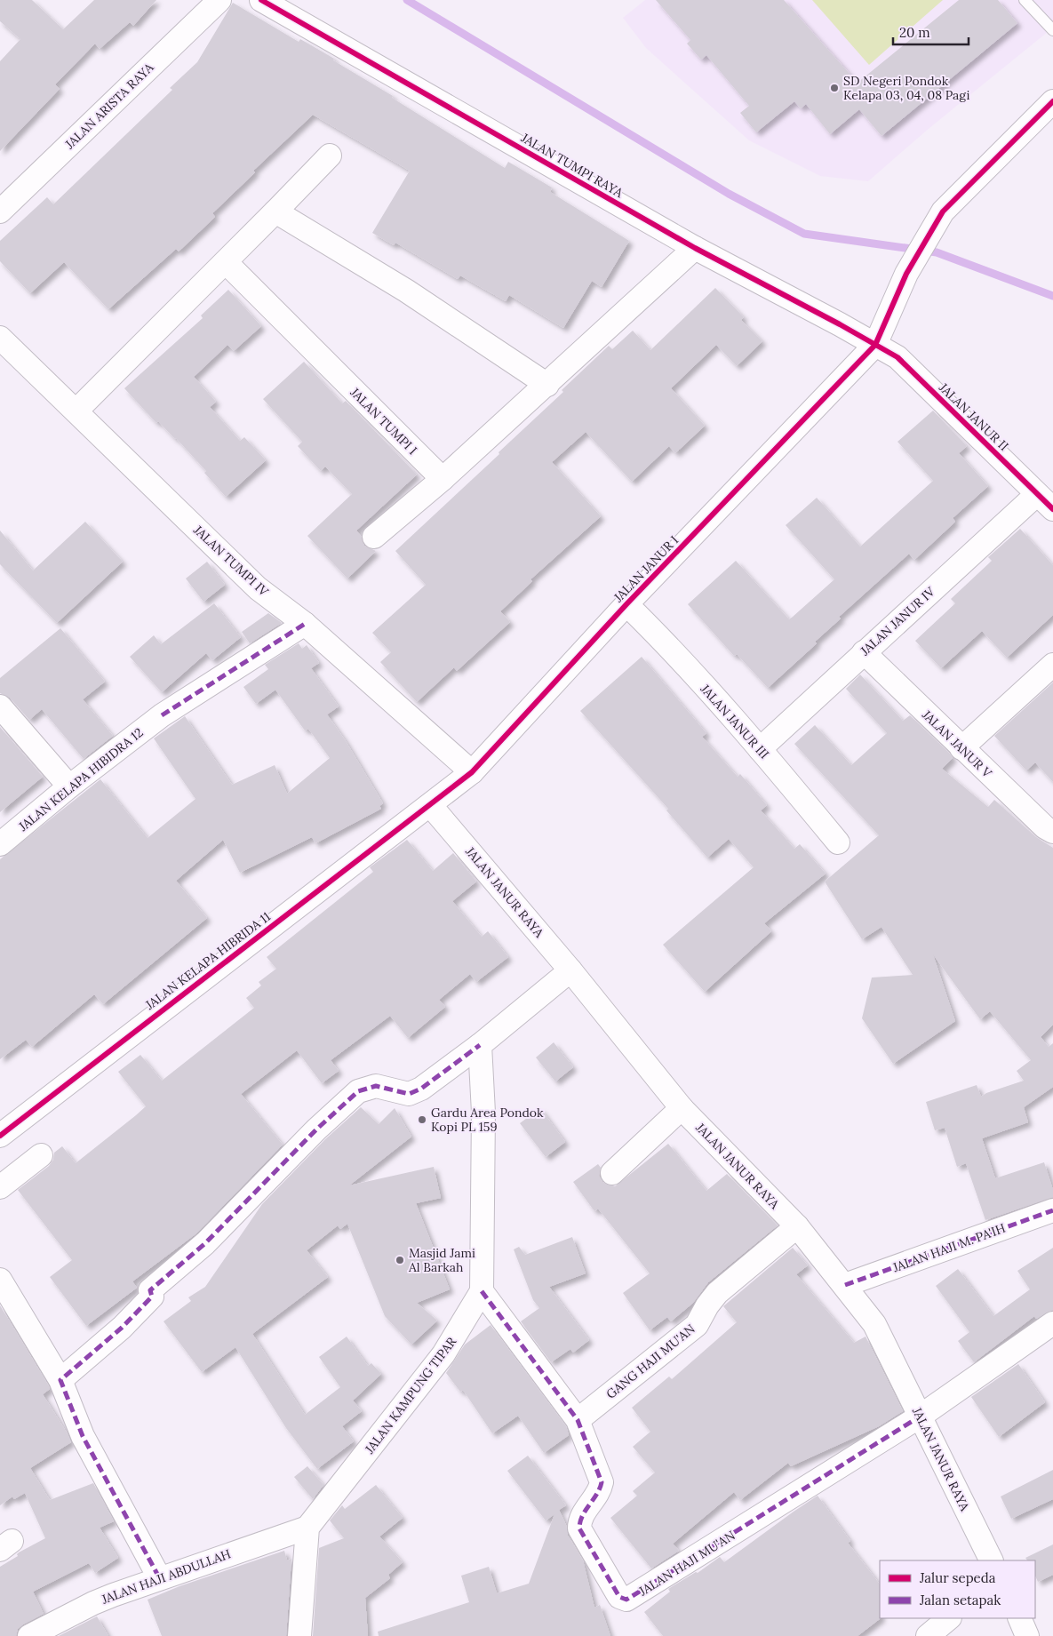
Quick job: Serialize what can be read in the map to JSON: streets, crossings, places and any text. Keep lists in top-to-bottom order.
{
  "streets": {
    "street": [
      "JALAN ARISTA RAYA",
      "JALAN TUMPI RAYA",
      "JALAN JANUR II",
      "JALAN TUMPI I",
      "JALAN TUMPI IV",
      "JALAN JANUR I",
      "JALAN JANUR IV",
      "JALAN JANUR III",
      "JALAN JANUR V",
      "JALAN KELAPA HIBIDRA 12",
      "JALAN JANUR RAYA",
      "JALAN KELAPA HIBRIDA 11",
      "JALAN HAJI M. PA'IH",
      "GANG HAJI MU'AN",
      "JALAN KAMPUNG TIPAR",
      "JALAN HAJI MU'AN",
      "JALAN HAJI ABDULLAH"
    ]
  },
  "crossings": [
    ["JALAN TUMPI RAYA", "JALAN JANUR II"],
    ["JALAN TUMPI RAYA", "JALAN JANUR I"],
    ["JALAN JANUR II", "JALAN JANUR I"],
    ["JALAN JANUR II", "JALAN JANUR IV"],
    ["JALAN TUMPI IV", "JALAN JANUR I"],
    ["JALAN TUMPI IV", "JALAN KELAPA HIBIDRA 12"],
    ["JALAN JANUR I", "JALAN JANUR III"],
    ["JALAN JANUR I", "JALAN JANUR RAYA"],
    ["JALAN JANUR I", "JALAN KELAPA HIBRIDA 11"],
    ["JALAN JANUR IV", "JALAN JANUR III"],
    ["JALAN JANUR IV", "JALAN JANUR V"],
    ["JALAN JANUR RAYA", "JALAN KELAPA HIBRIDA 11"],
    ["JALAN JANUR RAYA", "JALAN HAJI M. PA'IH"],
    ["JALAN JANUR RAYA", "GANG HAJI MU'AN"],
    ["JALAN JANUR RAYA", "JALAN HAJI MU'AN"],
    ["GANG HAJI MU'AN", "JALAN HAJI MU'AN"],
    ["JALAN KAMPUNG TIPAR", "JALAN HAJI ABDULLAH"]
  ],
  "places": ["SD Negeri Pondok Kelapa 03, 04, 08 Pagi", "Gardu Area Pondok Kopi PL 159", "Masjid Jami Al Barkah"],
  "legend": ["Jalur sepeda", "Jalan setapak"],
  "scale_bar": "20 m"
}
